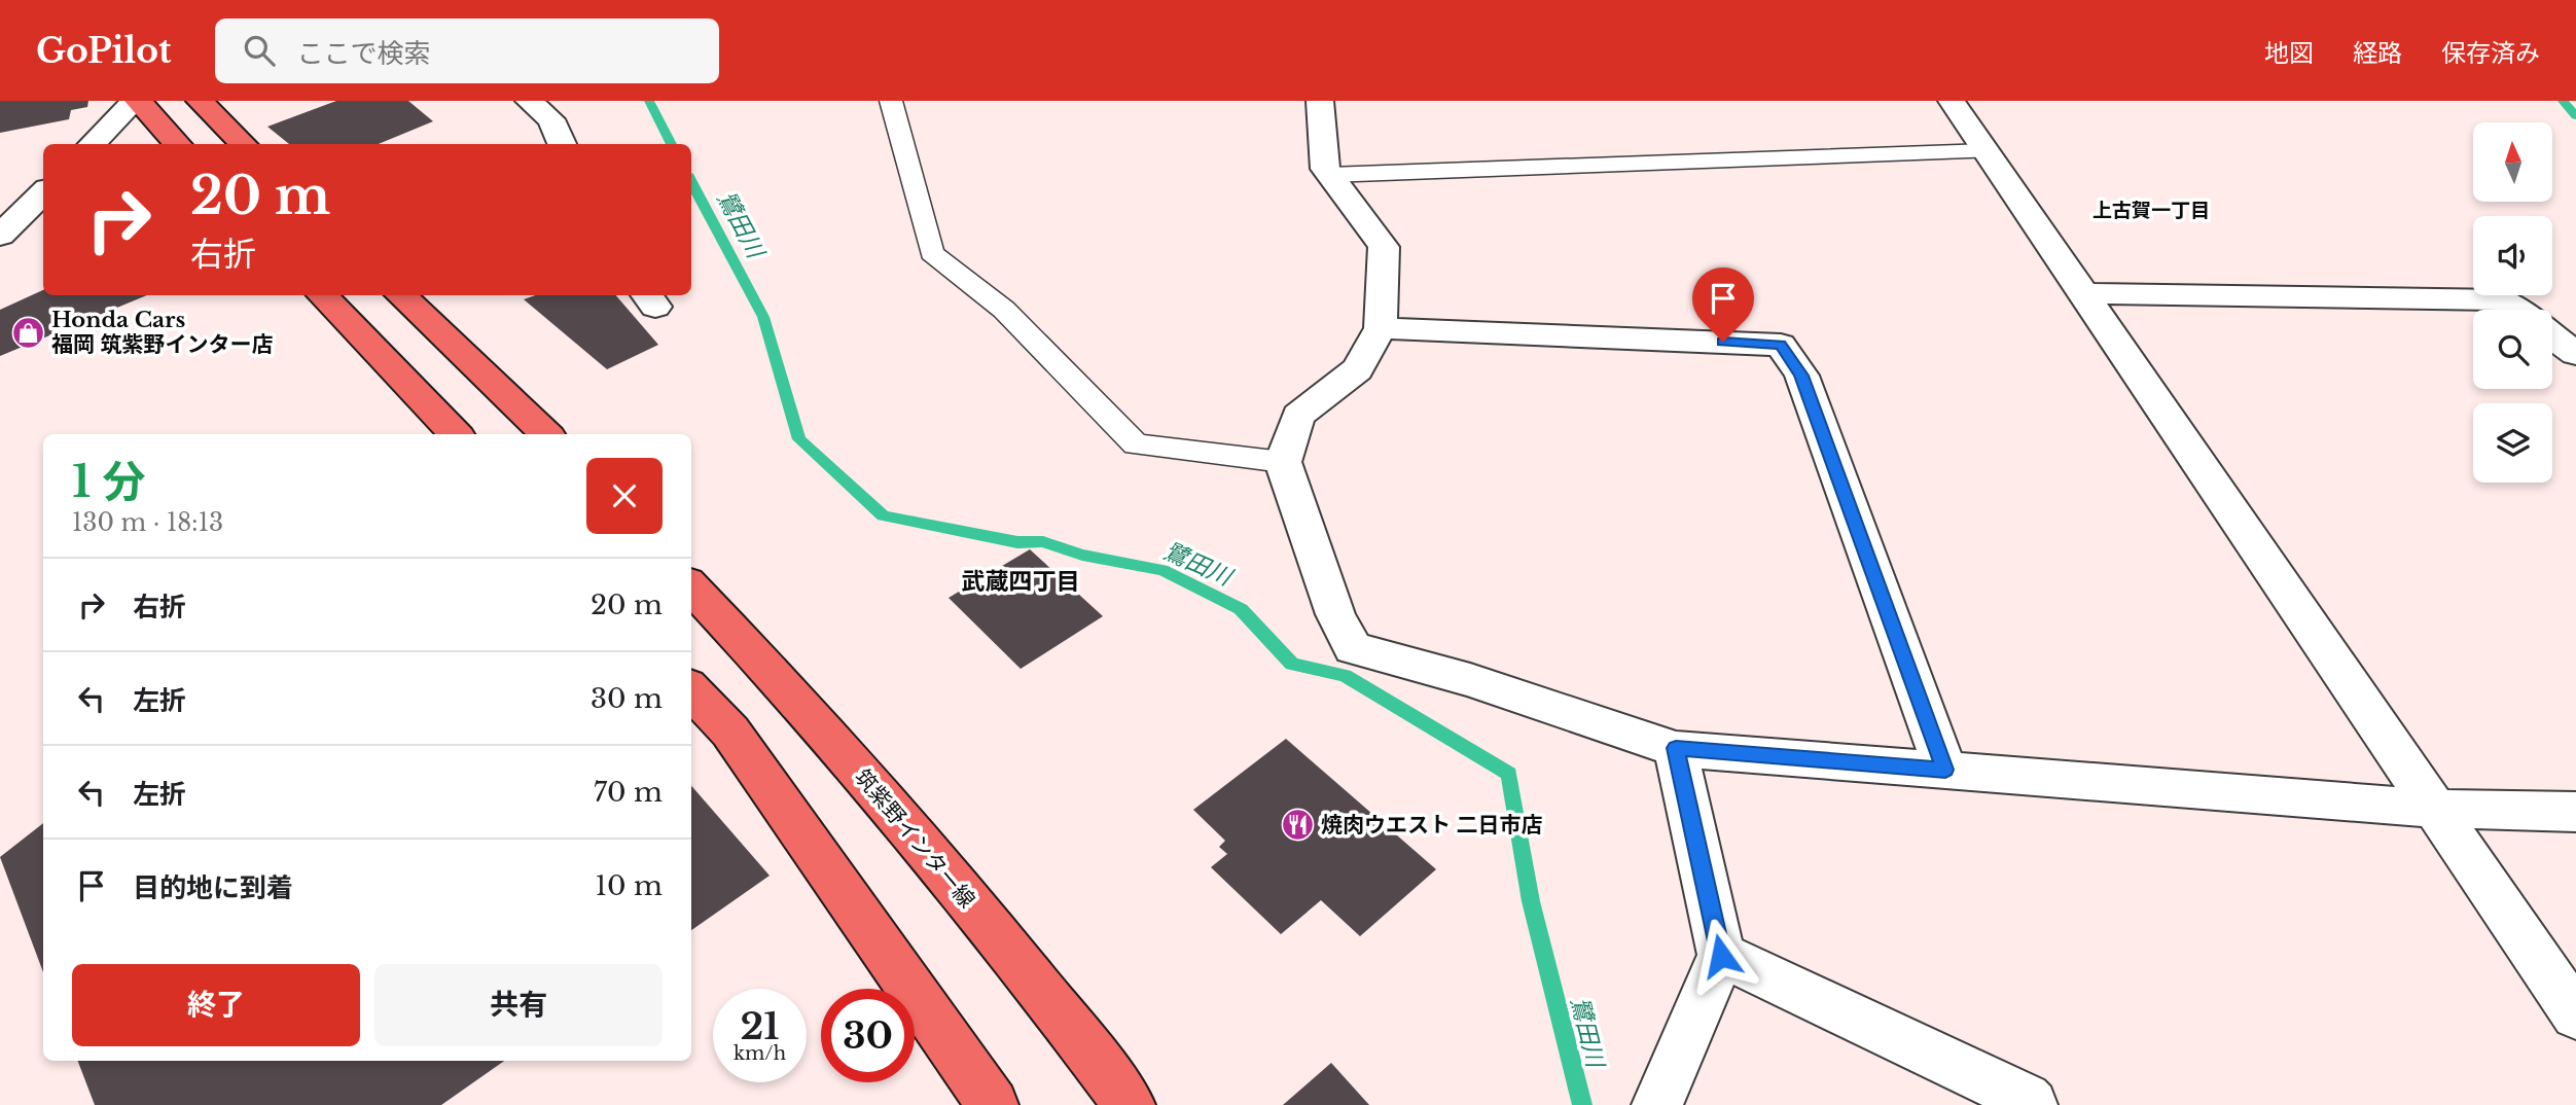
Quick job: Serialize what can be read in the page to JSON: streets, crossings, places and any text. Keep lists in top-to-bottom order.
{
  "streets": {
    "main road": ["筑紫野インター線"]
  },
  "districts": ["上古賀一丁目", "武蔵四丁目"],
  "water": ["鷺田川"],
  "places": {
    "shop": ["Honda Cars 福岡 筑紫野インター店"],
    "restaurant": ["焼肉ウエスト 二日市店"]
  },
  "north": "top",
  "page": {
    "header": "GoPilot",
    "search": "ここで検索",
    "nav": ["地図", "経路", "保存済み"],
    "turn": ["20 m", "右折"],
    "heading": ["1 分", "130 m · 18:13"],
    "list": [
      {
        "name": "右折",
        "value": "20 m"
      },
      {
        "name": "左折",
        "value": "30 m"
      },
      {
        "name": "左折",
        "value": "70 m"
      },
      {
        "name": "目的地に到着",
        "value": "10 m"
      }
    ],
    "buttons": ["終了", "共有"],
    "speed": "21 km/h",
    "limit": "30"
  }
}
